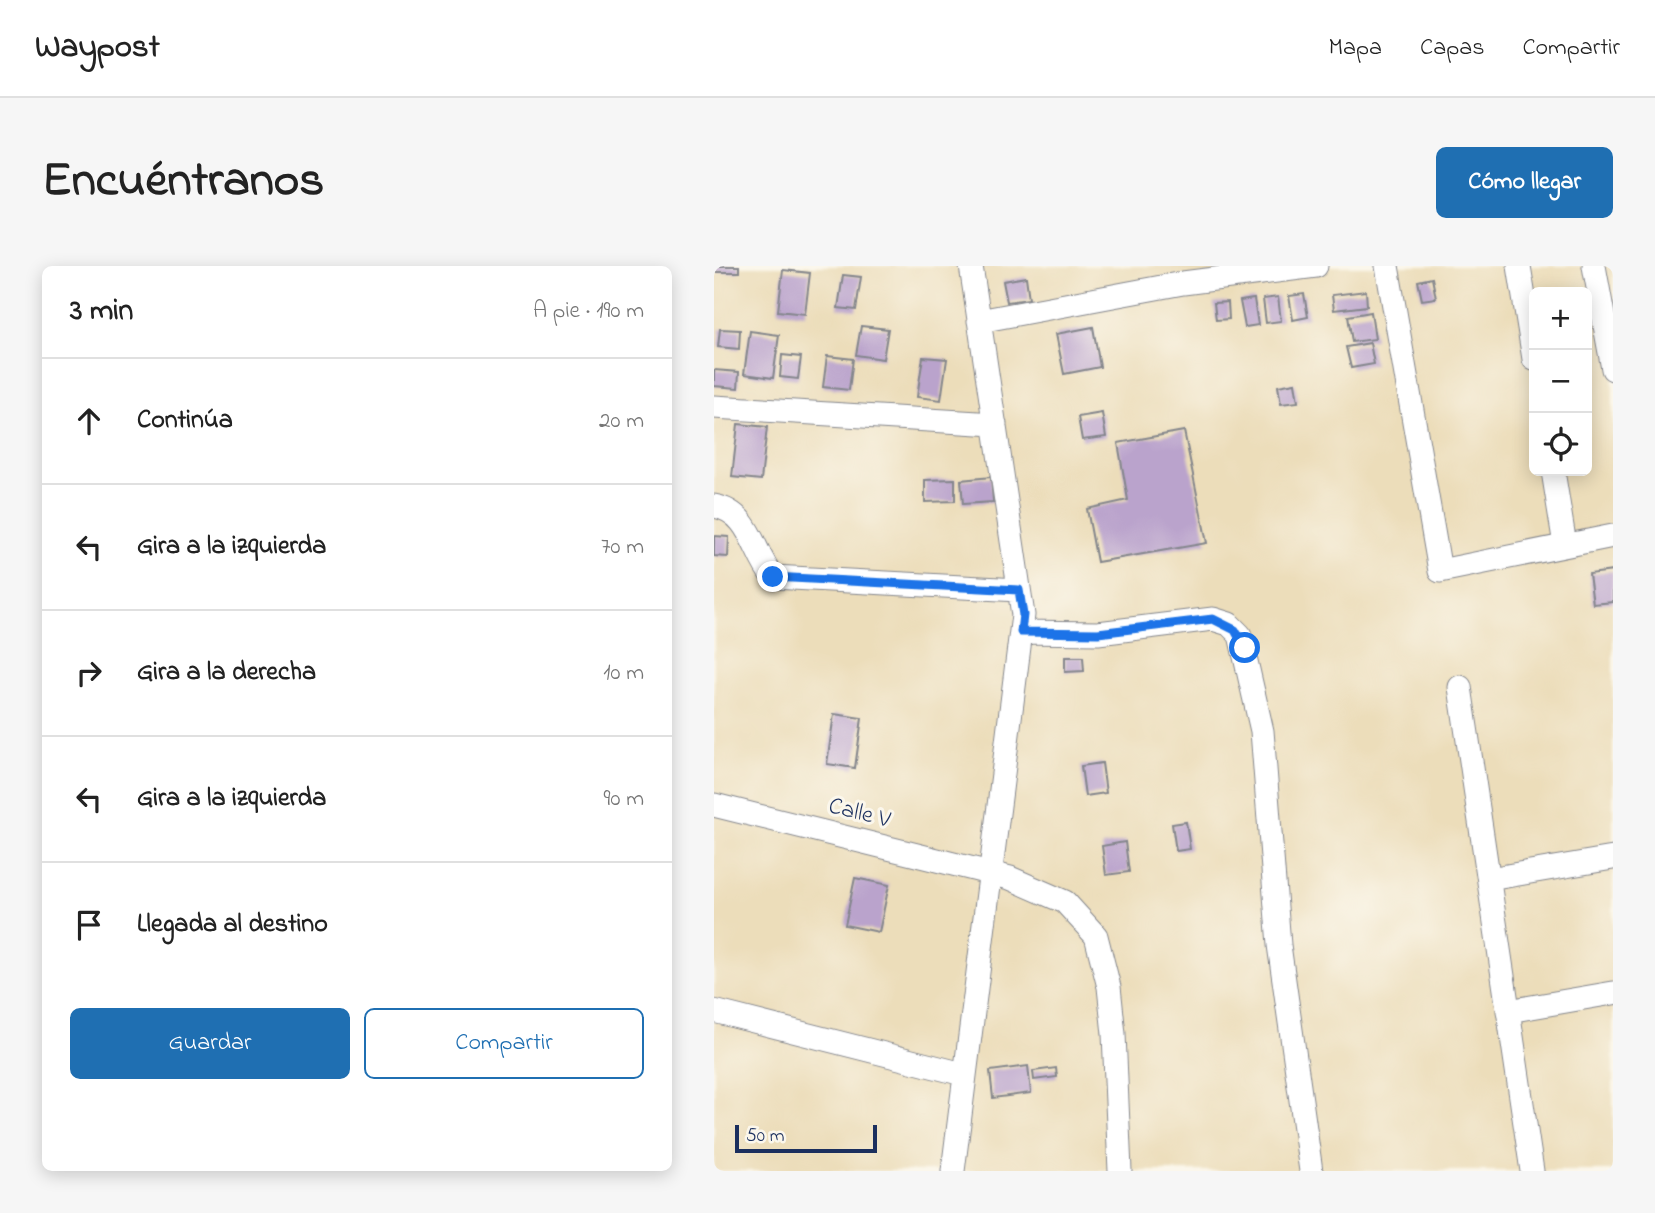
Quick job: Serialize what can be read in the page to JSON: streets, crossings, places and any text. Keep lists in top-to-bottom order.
{
  "streets": {
    "street": ["Calle V"]
  },
  "scale_bar": "50 m",
  "page": {
    "header": "Waypost",
    "nav": ["Mapa", "Capas", "Compartir"],
    "title": "Encuéntranos",
    "buttons": [
      "Cómo llegar",
      ["Guardar", "Compartir"]
    ],
    "heading": ["3 min", "A pie · 190 m"],
    "map_buttons": ["+", "−"],
    "list": [
      ["Continúa", "20 m"],
      ["Gira a la izquierda", "70 m"],
      ["Gira a la derecha", "10 m"],
      ["Gira a la izquierda", "90 m"],
      "Llegada al destino"
    ],
    "scale": "50 m"
  }
}
